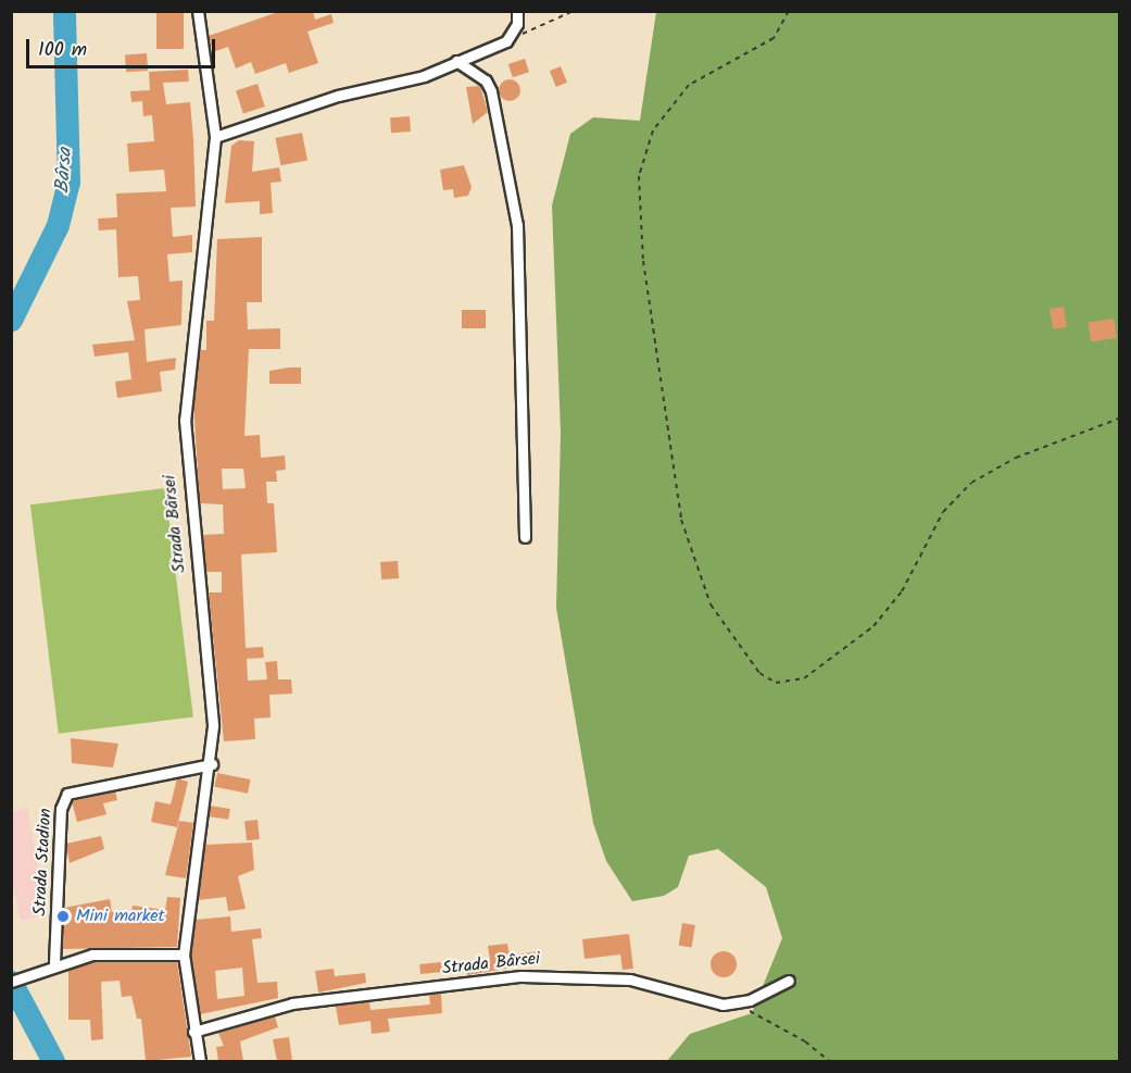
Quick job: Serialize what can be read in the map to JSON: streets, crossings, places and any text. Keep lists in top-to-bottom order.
{
  "streets": {
    "street": ["Strada Bârsei", "Strada Stadion"]
  },
  "crossings": [
    ["Strada Bârsei", "Strada Stadion"]
  ],
  "water": ["Bârsa"],
  "places": ["Mini market"],
  "scale_bar": "100 m"
}
